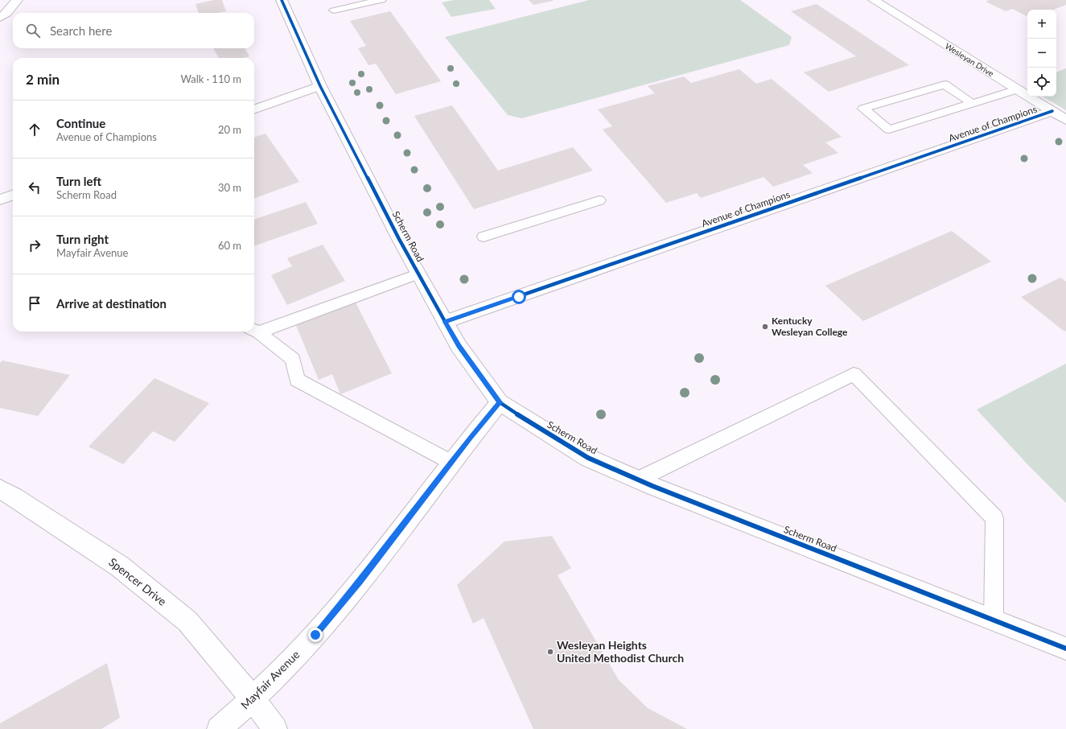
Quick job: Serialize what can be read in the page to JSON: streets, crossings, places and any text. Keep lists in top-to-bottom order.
{
  "streets": {
    "street": [
      "Wesleyan Drive",
      "Avenue of Champions",
      "Scherm Road",
      "Spencer Drive",
      "Mayfair Avenue"
    ]
  },
  "crossings": [
    ["Wesleyan Drive", "Avenue of Champions"],
    ["Avenue of Champions", "Scherm Road"],
    ["Scherm Road", "Mayfair Avenue"],
    ["Spencer Drive", "Mayfair Avenue"]
  ],
  "places": ["Kentucky Wesleyan College", "Wesleyan Heights United Methodist Church"],
  "page": {
    "map_buttons": ["+", "−"],
    "search": "Search here",
    "heading": ["2 min", "Walk · 110 m"],
    "list": [
      ["Continue", "Avenue of Champions", "20 m"],
      ["Turn left", "Scherm Road", "30 m"],
      ["Turn right", "Mayfair Avenue", "60 m"],
      "Arrive at destination"
    ]
  }
}
